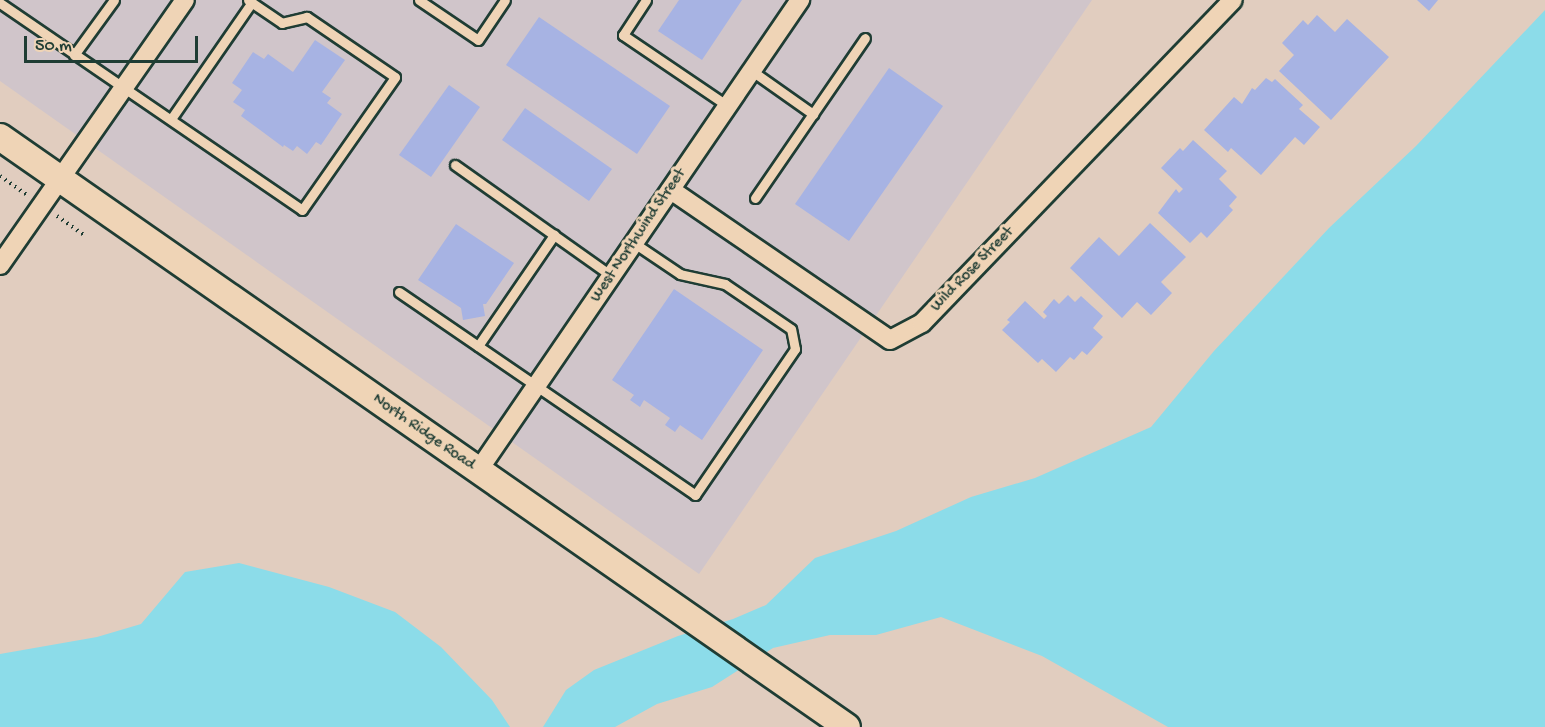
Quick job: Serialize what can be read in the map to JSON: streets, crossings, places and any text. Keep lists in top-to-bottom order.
{
  "streets": {
    "main road": ["North Ridge Road"],
    "street": ["West Northwind Street", "Wild Rose Street"]
  },
  "crossings": [
    ["West Northwind Street", "Wild Rose Street"],
    ["West Northwind Street", "North Ridge Road"]
  ],
  "scale_bar": "50 m"
}
